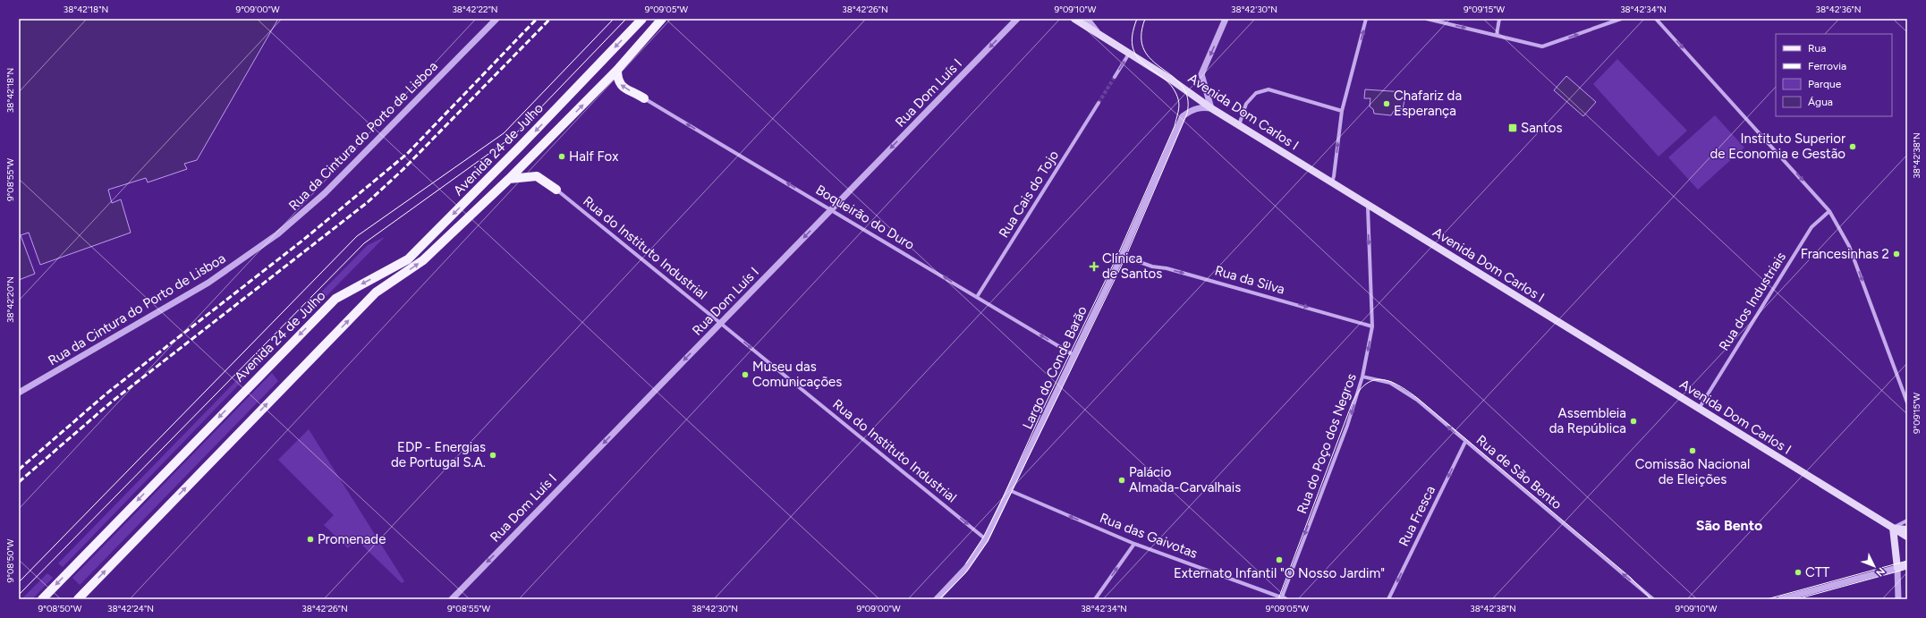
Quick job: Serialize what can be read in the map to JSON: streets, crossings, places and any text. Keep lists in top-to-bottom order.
{
  "streets": {
    "main road": ["Avenida Dom Carlos I", "Avenida 24 de Julho"],
    "street": [
      "Rua Dom Luís I",
      "Rua da Cintura do Porto de Lisboa",
      "Rua Cais do Tojo",
      "Boqueirão do Duro",
      "Rua do Instituto Industrial",
      "Rua da Silva",
      "Rua dos Industriais",
      "Largo do Conde Barão",
      "Rua do Poço dos Negros",
      "Rua de São Bento",
      "Rua Fresca",
      "Rua das Gaivotas"
    ]
  },
  "crossings": [
    ["Rua Dom Luís I", "Boqueirão do Duro"],
    ["Rua Dom Luís I", "Rua do Instituto Industrial"],
    ["Avenida Dom Carlos I", "Rua dos Industriais"],
    ["Avenida Dom Carlos I", "Largo do Conde Barão"],
    ["Avenida Dom Carlos I", "Rua do Poço dos Negros"],
    ["Rua Cais do Tojo", "Boqueirão do Duro"],
    ["Boqueirão do Duro", "Largo do Conde Barão"],
    ["Rua do Instituto Industrial", "Largo do Conde Barão"],
    ["Rua da Silva", "Largo do Conde Barão"],
    ["Rua da Silva", "Rua do Poço dos Negros"],
    ["Largo do Conde Barão", "Rua das Gaivotas"],
    ["Rua do Poço dos Negros", "Rua de São Bento"],
    ["Rua do Poço dos Negros", "Rua das Gaivotas"],
    ["Rua de São Bento", "Rua Fresca"]
  ],
  "one_way": [
    "Rua Dom Luís I",
    "Boqueirão do Duro",
    "Rua do Instituto Industrial",
    "Rua da Silva",
    "Rua do Poço dos Negros",
    "Rua de São Bento",
    "Rua Fresca",
    "Rua das Gaivotas"
  ],
  "districts": ["São Bento"],
  "places": {
    "other": [
      "Chafariz da Esperança",
      "Instituto Superior de Economia e Gestão",
      "Half Fox",
      "Francesinhas 2",
      "Museu das Comunicações",
      "Assembleia da República",
      "Comissão Nacional de Eleições",
      "EDP - Energias de Portugal S.A.",
      "Palácio Almada-Carvalhais",
      "Promenade",
      "Externato Infantil \"O Nosso Jardim\"",
      "CTT"
    ],
    "transit": ["Santos"],
    "health": ["Clínica de Santos"]
  },
  "legend": [
    "Rua",
    "Ferrovia",
    "Parque",
    "Água"
  ],
  "north": "bottom right",
  "coordinates": [
    "38°42'18\"N",
    "9°09'00\"W",
    "38°42'22\"N",
    "9°09'05\"W",
    "38°42'26\"N",
    "9°09'10\"W",
    "38°42'30\"N",
    "9°09'15\"W",
    "38°42'34\"N",
    "38°42'36\"N",
    "38°42'38\"N",
    "9°08'55\"W",
    "38°42'20\"N",
    "9°08'50\"W",
    "38°42'24\"N"
  ]
}
